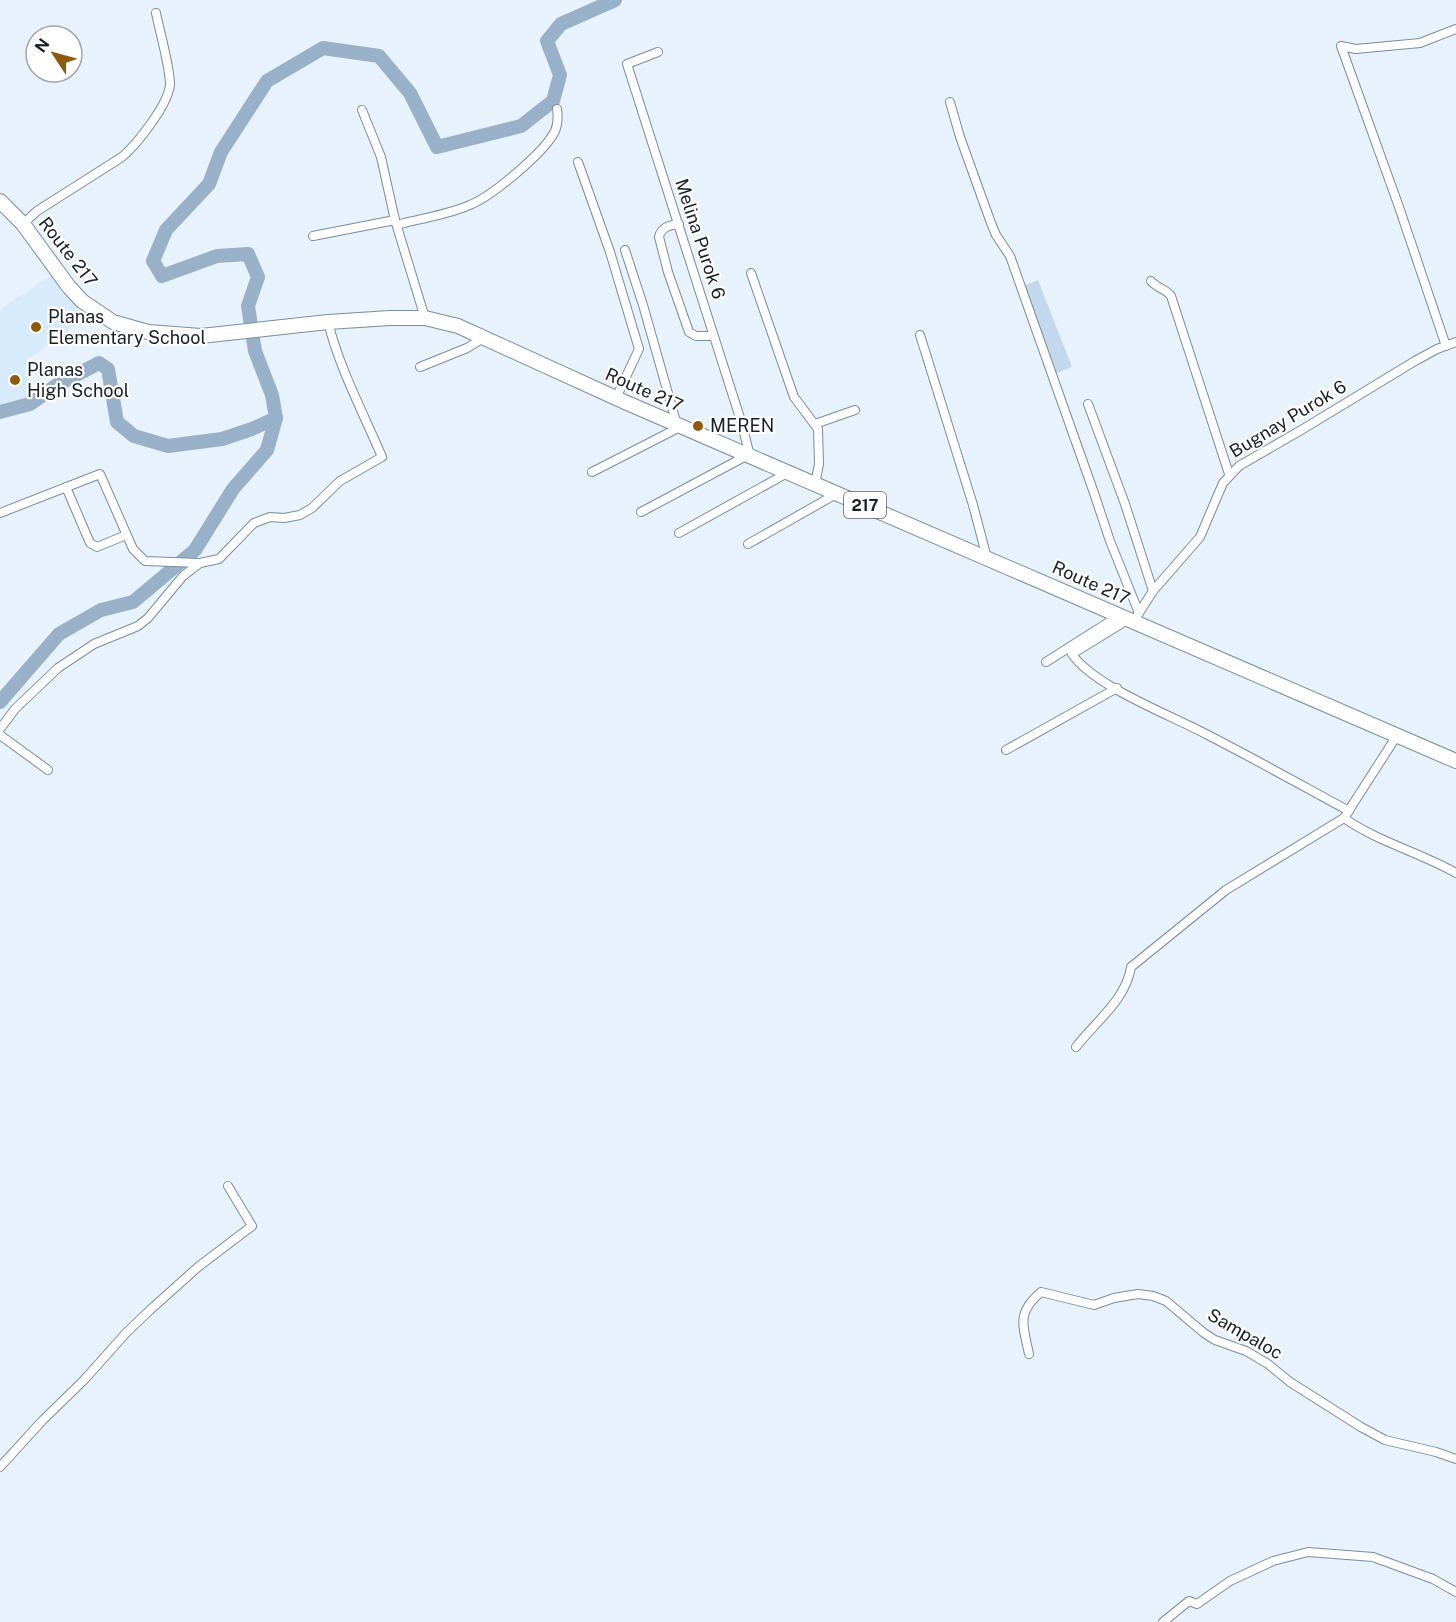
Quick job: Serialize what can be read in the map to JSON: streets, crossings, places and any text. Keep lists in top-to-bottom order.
{
  "streets": {
    "main road": ["Route 217", "217"],
    "street": ["Melina Purok 6", "Bugnay Purok 6", "Sampaloc"]
  },
  "crossings": [
    ["Melina Purok 6", "Route 217"],
    ["Route 217", "Bugnay Purok 6"]
  ],
  "places": ["Planas Elementary School", "Planas High School", "MEREN"],
  "north": "top left"
}
